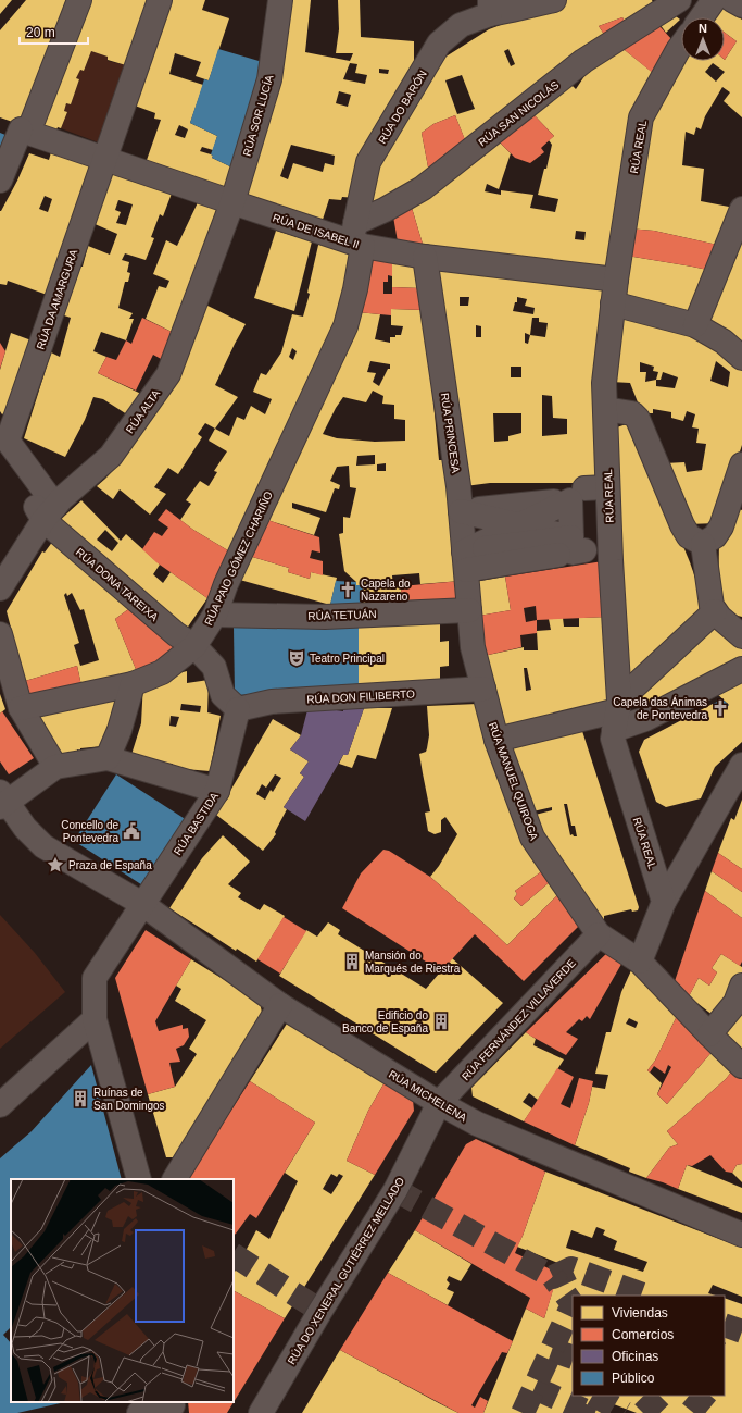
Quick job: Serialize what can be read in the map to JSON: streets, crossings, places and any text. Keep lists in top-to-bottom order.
{
  "streets": {
    "street": [
      "RÚA DO BARÓN",
      "RÚA SAN NICOLÁS",
      "RÚA SOR LUCÍA",
      "RÚA REAL",
      "RÚA DE ISABEL II",
      "RÚA DA AMARGURA",
      "RÚA ALTA",
      "RÚA PRINCESA",
      "RÚA PAIO GÓMEZ CHARIÑO",
      "RÚA DONA TAREIXA",
      "RÚA TETUÁN",
      "RÚA DON FILIBERTO",
      "RÚA MANUEL QUIROGA",
      "RÚA BASTIDA",
      "RÚA FERNÁNDEZ VILLAVERDE",
      "RÚA MICHELENA",
      "RÚA DO XENERAL GUTIÉRREZ MELLADO"
    ]
  },
  "crossings": [
    ["RÚA DO BARÓN", "RÚA SAN NICOLÁS"],
    ["RÚA DO BARÓN", "RÚA DE ISABEL II"],
    ["RÚA DO BARÓN", "RÚA PAIO GÓMEZ CHARIÑO"],
    ["RÚA SAN NICOLÁS", "RÚA DE ISABEL II"],
    ["RÚA SAN NICOLÁS", "RÚA PAIO GÓMEZ CHARIÑO"],
    ["RÚA SOR LUCÍA", "RÚA DE ISABEL II"],
    ["RÚA SOR LUCÍA", "RÚA ALTA"],
    ["RÚA REAL", "RÚA DE ISABEL II"],
    ["RÚA DE ISABEL II", "RÚA DA AMARGURA"],
    ["RÚA DE ISABEL II", "RÚA ALTA"],
    ["RÚA DE ISABEL II", "RÚA PRINCESA"],
    ["RÚA DE ISABEL II", "RÚA PAIO GÓMEZ CHARIÑO"],
    ["RÚA DA AMARGURA", "RÚA DONA TAREIXA"],
    ["RÚA ALTA", "RÚA DONA TAREIXA"],
    ["RÚA PRINCESA", "RÚA TETUÁN"],
    ["RÚA PRINCESA", "RÚA MANUEL QUIROGA"],
    ["RÚA PAIO GÓMEZ CHARIÑO", "RÚA DONA TAREIXA"],
    ["RÚA PAIO GÓMEZ CHARIÑO", "RÚA TETUÁN"],
    ["RÚA DONA TAREIXA", "RÚA DON FILIBERTO"],
    ["RÚA DONA TAREIXA", "RÚA BASTIDA"],
    ["RÚA TETUÁN", "RÚA MANUEL QUIROGA"],
    ["RÚA DON FILIBERTO", "RÚA MANUEL QUIROGA"],
    ["RÚA DON FILIBERTO", "RÚA BASTIDA"],
    ["RÚA MANUEL QUIROGA", "RÚA FERNÁNDEZ VILLAVERDE"],
    ["RÚA BASTIDA", "RÚA MICHELENA"],
    ["RÚA FERNÁNDEZ VILLAVERDE", "RÚA MICHELENA"],
    ["RÚA FERNÁNDEZ VILLAVERDE", "RÚA DO XENERAL GUTIÉRREZ MELLADO"],
    ["RÚA MICHELENA", "RÚA DO XENERAL GUTIÉRREZ MELLADO"]
  ],
  "places": {
    "church": ["Capela do Nazareno", "Capela das Ánimas de Pontevedra"],
    "theatre": ["Teatro Principal"],
    "public building": ["Concello de Pontevedra"],
    "place": ["Praza de España"],
    "building": ["Mansión do Marqués de Riestra", "Edificio do Banco de España", "Ruínas de San Domingos"]
  },
  "legend": [
    "Viviendas",
    "Comercios",
    "Oficinas",
    "Público"
  ],
  "scale_bar": "20 m",
  "north": "top"
}
